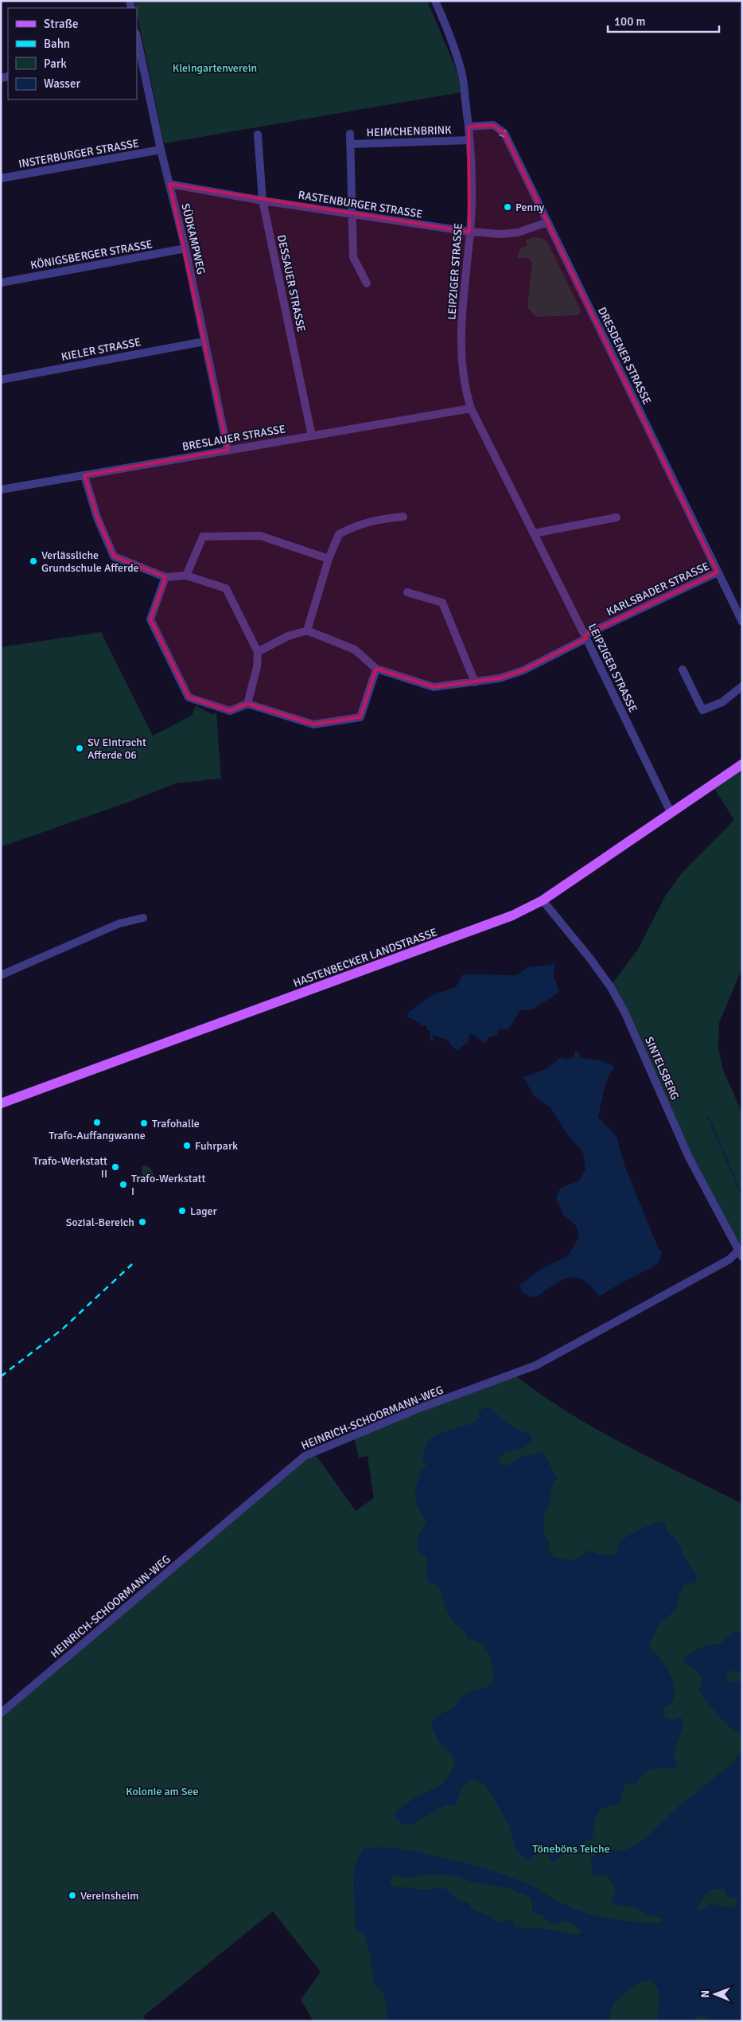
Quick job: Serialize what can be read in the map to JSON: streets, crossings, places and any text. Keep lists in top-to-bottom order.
{
  "streets": {
    "main road": ["HASTENBECKER LANDSTRASSE"],
    "street": [
      "HEIMCHENBRINK",
      "INSTERBURGER STRASSE",
      "RASTENBURGER STRASSE",
      "SÜDKAMPWEG",
      "KÖNIGSBERGER STRASSE",
      "LEIPZIGER STRASSE",
      "DESSAUER STRASSE",
      "KIELER STRASSE",
      "DRESDENER STRASSE",
      "BRESLAUER STRASSE",
      "KARLSBADER STRASSE",
      "SINTELSBERG",
      "HEINRICH-SCHOORMANN-WEG"
    ]
  },
  "crossings": [
    ["HEIMCHENBRINK", "LEIPZIGER STRASSE"],
    ["INSTERBURGER STRASSE", "SÜDKAMPWEG"],
    ["RASTENBURGER STRASSE", "SÜDKAMPWEG"],
    ["RASTENBURGER STRASSE", "LEIPZIGER STRASSE"],
    ["RASTENBURGER STRASSE", "DESSAUER STRASSE"],
    ["RASTENBURGER STRASSE", "DRESDENER STRASSE"],
    ["SÜDKAMPWEG", "KÖNIGSBERGER STRASSE"],
    ["SÜDKAMPWEG", "KIELER STRASSE"],
    ["SÜDKAMPWEG", "BRESLAUER STRASSE"],
    ["LEIPZIGER STRASSE", "DRESDENER STRASSE"],
    ["LEIPZIGER STRASSE", "BRESLAUER STRASSE"],
    ["LEIPZIGER STRASSE", "KARLSBADER STRASSE"],
    ["LEIPZIGER STRASSE", "HASTENBECKER LANDSTRASSE"],
    ["DESSAUER STRASSE", "BRESLAUER STRASSE"],
    ["DRESDENER STRASSE", "KARLSBADER STRASSE"],
    ["HASTENBECKER LANDSTRASSE", "SINTELSBERG"],
    ["SINTELSBERG", "HEINRICH-SCHOORMANN-WEG"]
  ],
  "parks": ["Kleingartenverein", "Kolonie am See", "Töneböns Teiche"],
  "places": [
    "Penny",
    "Verlässliche Grundschule Afferde",
    "SV Eintracht Afferde 06",
    "Trafo-Auffangwanne",
    "Trafohalle",
    "Fuhrpark",
    "Trafo-Werkstatt II",
    "Trafo-Werkstatt I",
    "Lager",
    "Sozial-Bereich",
    "Vereinsheim"
  ],
  "legend": [
    "Straße",
    "Bahn",
    "Park",
    "Wasser"
  ],
  "scale_bar": "100 m",
  "north": "left"
}
